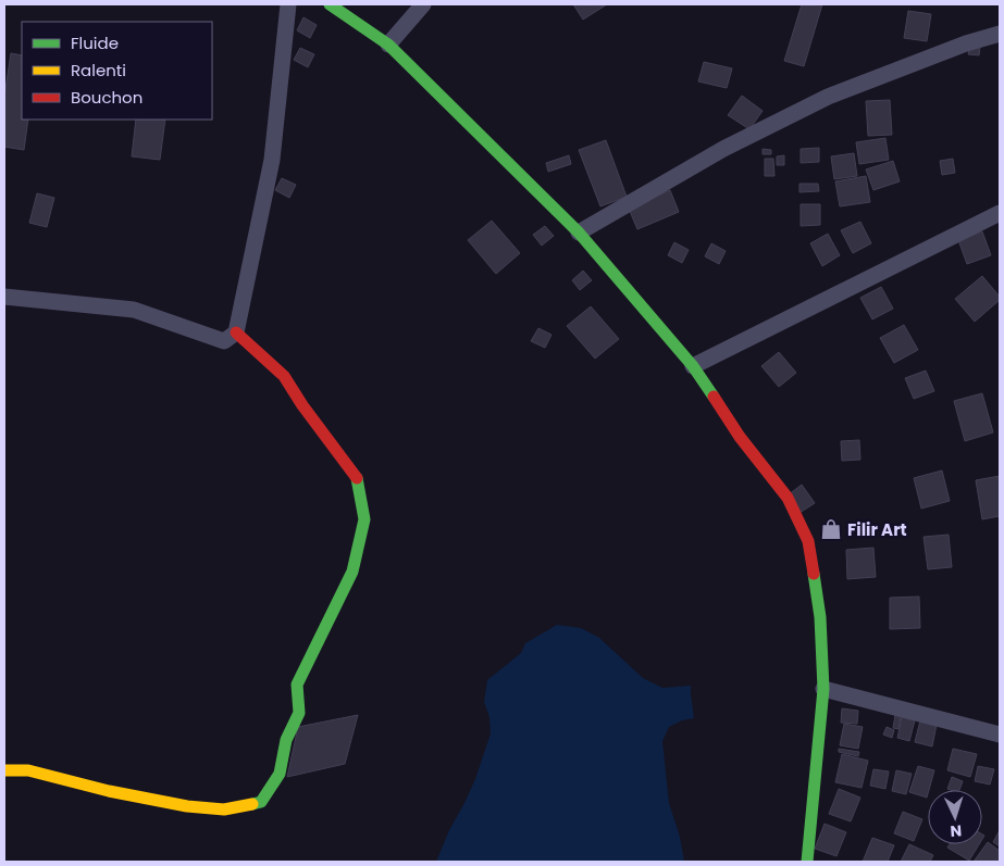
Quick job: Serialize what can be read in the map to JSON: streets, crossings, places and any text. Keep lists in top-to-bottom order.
{
  "places": {
    "shop": ["Filir Art"]
  },
  "legend": ["Fluide", "Ralenti", "Bouchon"],
  "north": "bottom"
}
